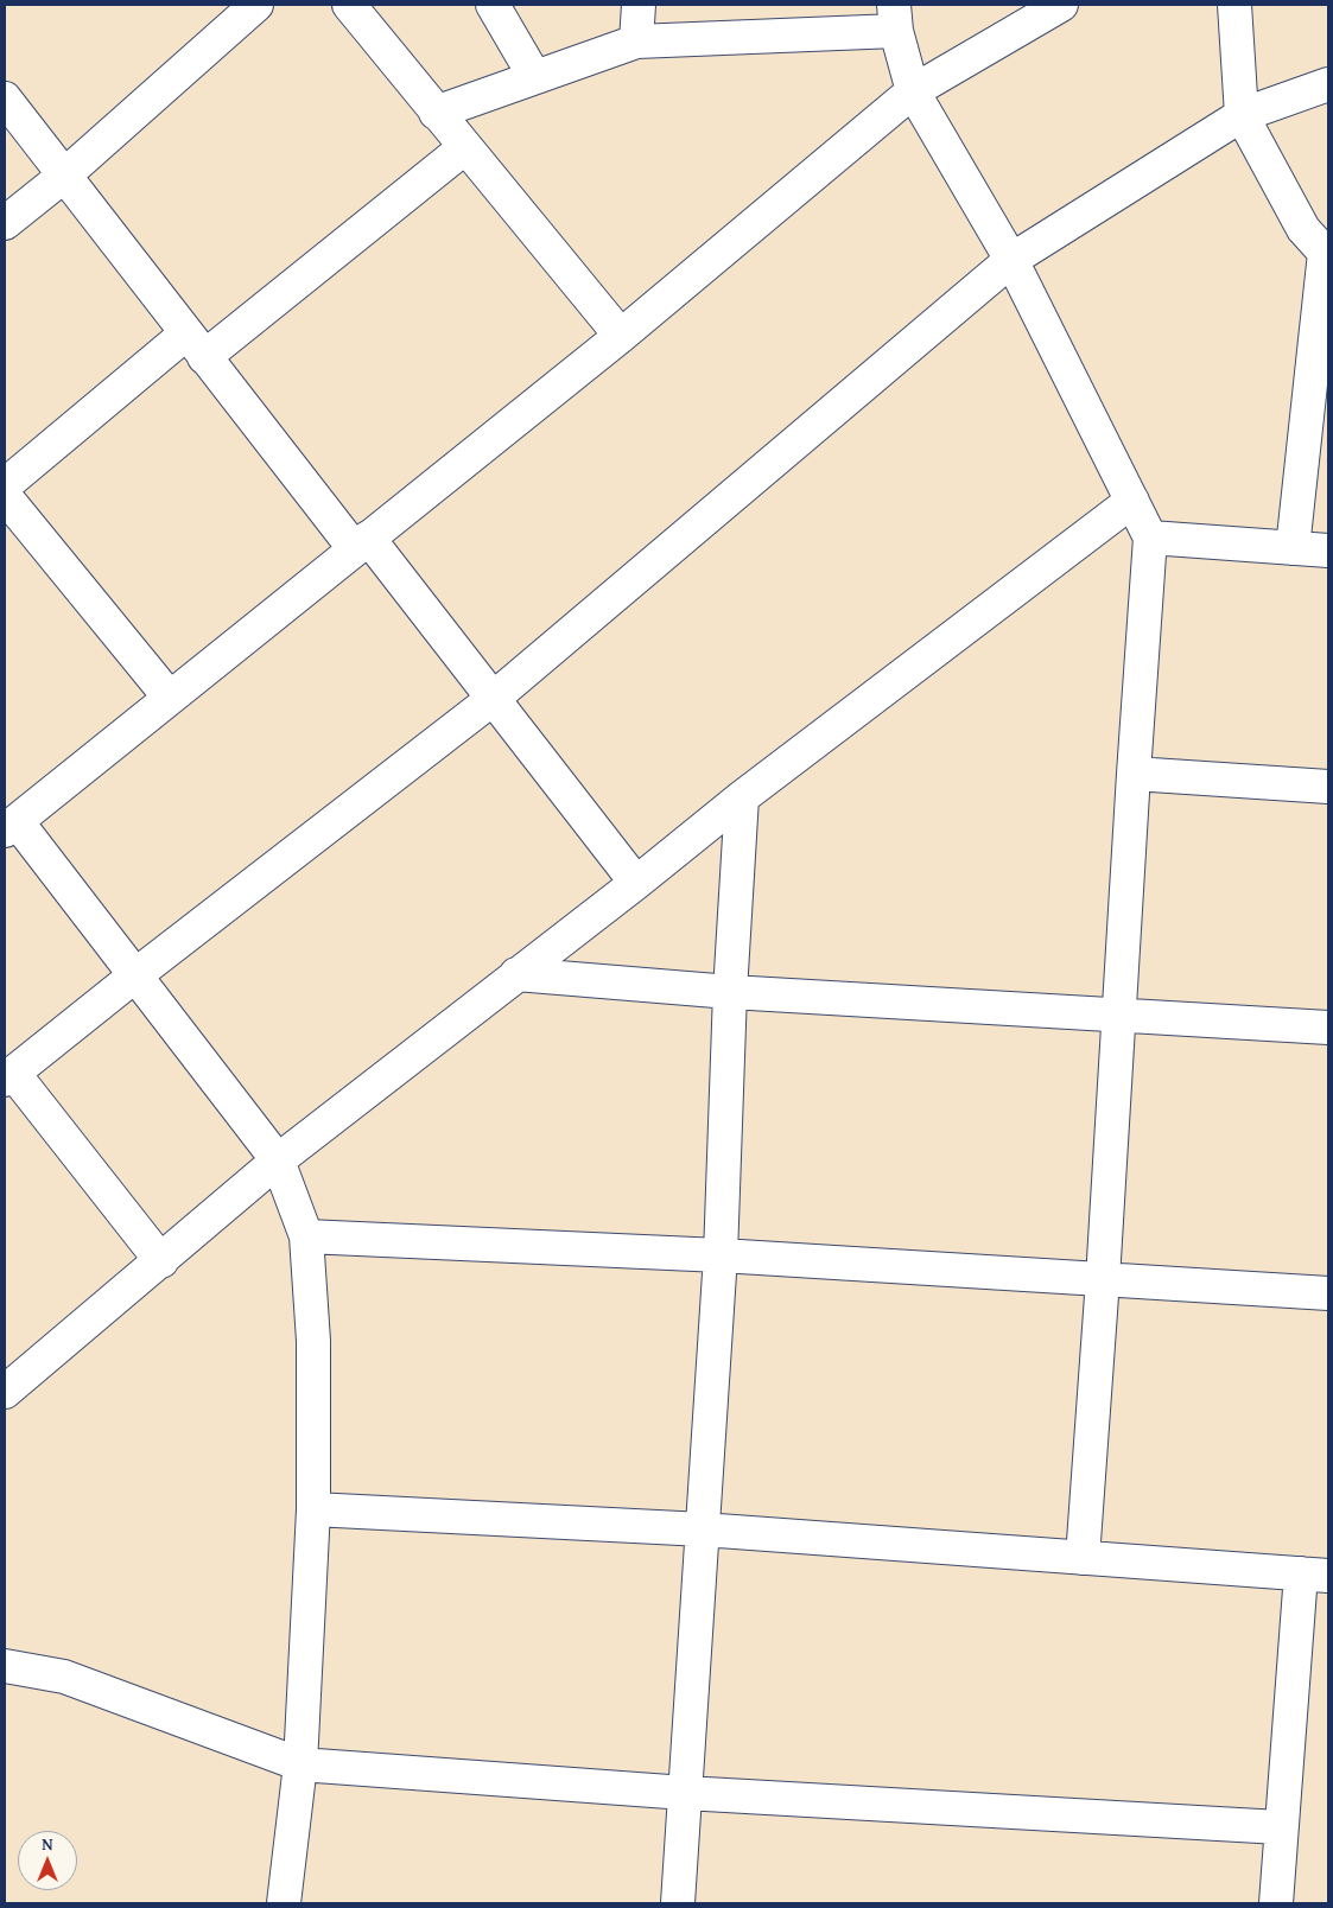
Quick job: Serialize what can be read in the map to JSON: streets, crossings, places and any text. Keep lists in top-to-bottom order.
{
  "north": "top"
}
